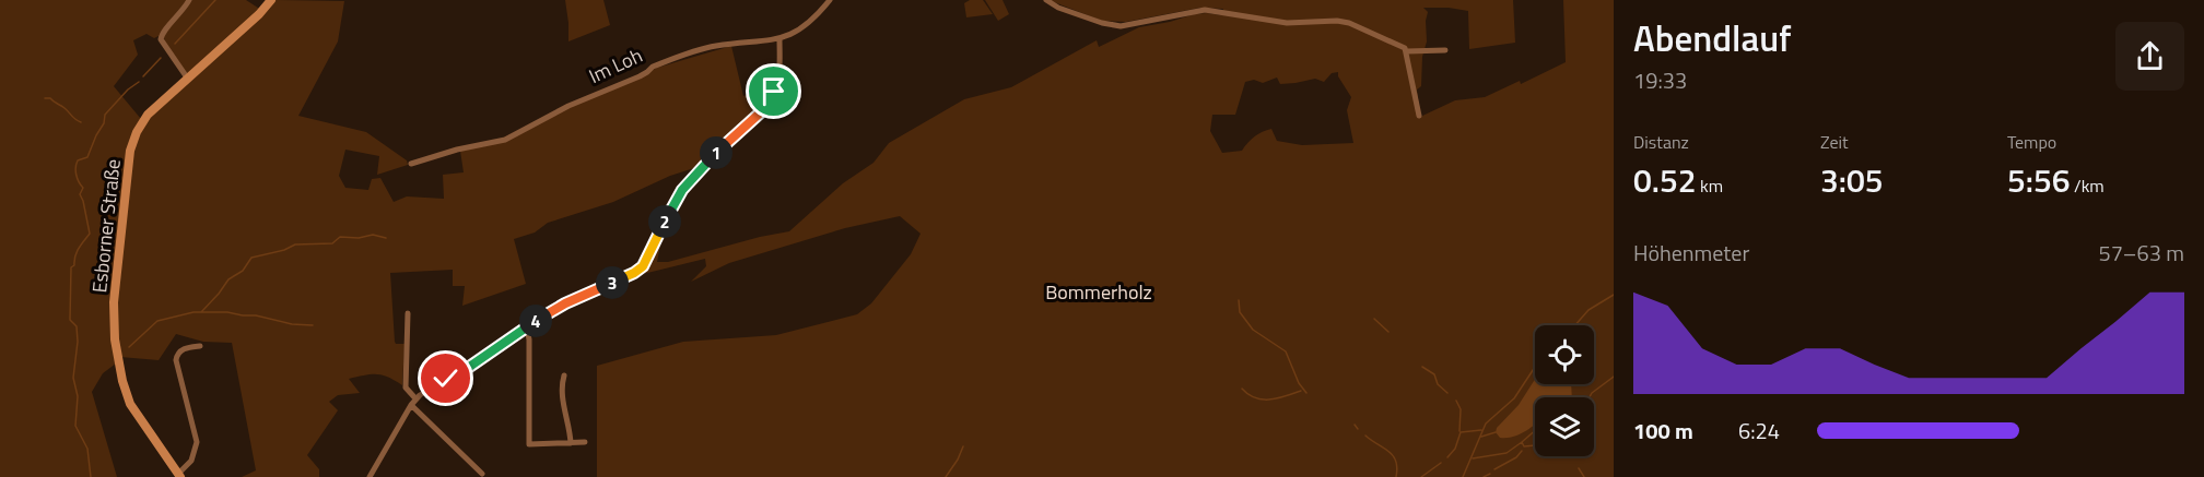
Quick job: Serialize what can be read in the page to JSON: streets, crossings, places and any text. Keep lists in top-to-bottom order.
{
  "streets": {
    "main road": ["Esborner Straße"],
    "street": ["Im Loh"]
  },
  "parks": ["Bommerholz"],
  "page": {
    "heading": ["Abendlauf", "19:33"],
    "stats": [
      ["Distanz", "0.52 km"],
      ["Zeit", "3:05"],
      ["Tempo", "5:56 /km"]
    ],
    "pins": [
      "1",
      "2",
      "3",
      "4"
    ],
    "chart": ["Höhenmeter", "57–63 m"],
    "list": [
      {
        "name": "100 m",
        "note": "6:24"
      }
    ]
  }
}
